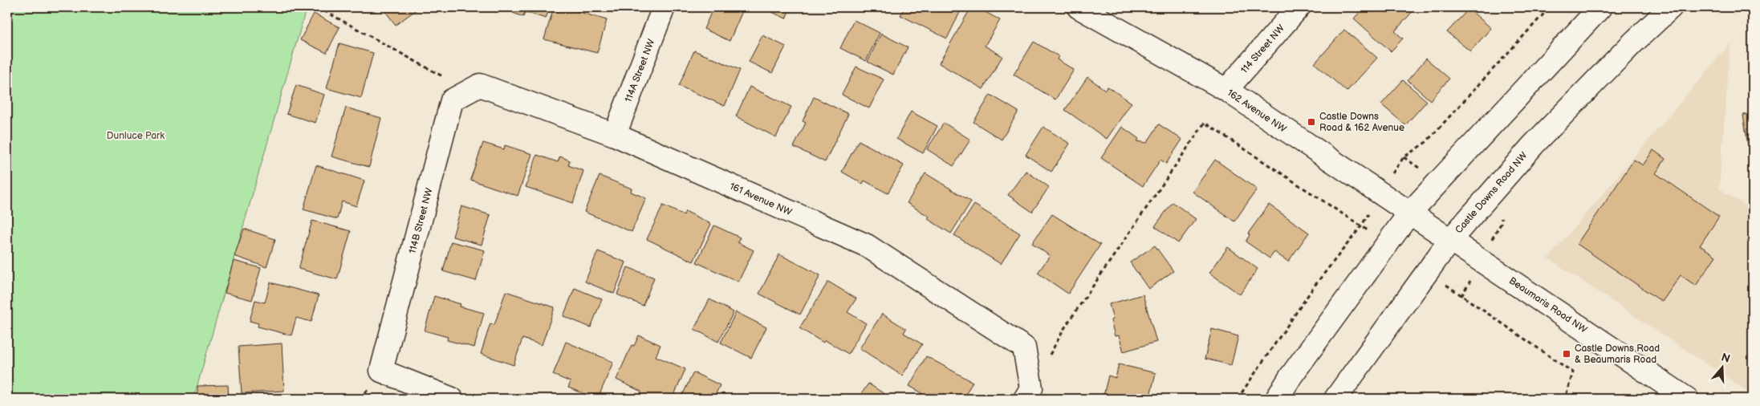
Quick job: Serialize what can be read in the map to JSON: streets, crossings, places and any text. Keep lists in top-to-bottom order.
{
  "streets": {
    "street": [
      "114 Street NW",
      "114A Street NW",
      "162 Avenue NW",
      "Castle Downs Road NW",
      "161 Avenue NW",
      "114B Street NW",
      "Beaumaris Road NW"
    ]
  },
  "crossings": [
    ["114 Street NW", "162 Avenue NW"],
    ["114A Street NW", "161 Avenue NW"],
    ["162 Avenue NW", "Beaumaris Road NW"],
    ["Castle Downs Road NW", "Beaumaris Road NW"],
    ["161 Avenue NW", "114B Street NW"]
  ],
  "parks": ["Dunluce Park"],
  "places": {
    "transit": ["Castle Downs Road & 162 Avenue", "Castle Downs Road & Beaumaris Road"]
  },
  "north": "top"
}
